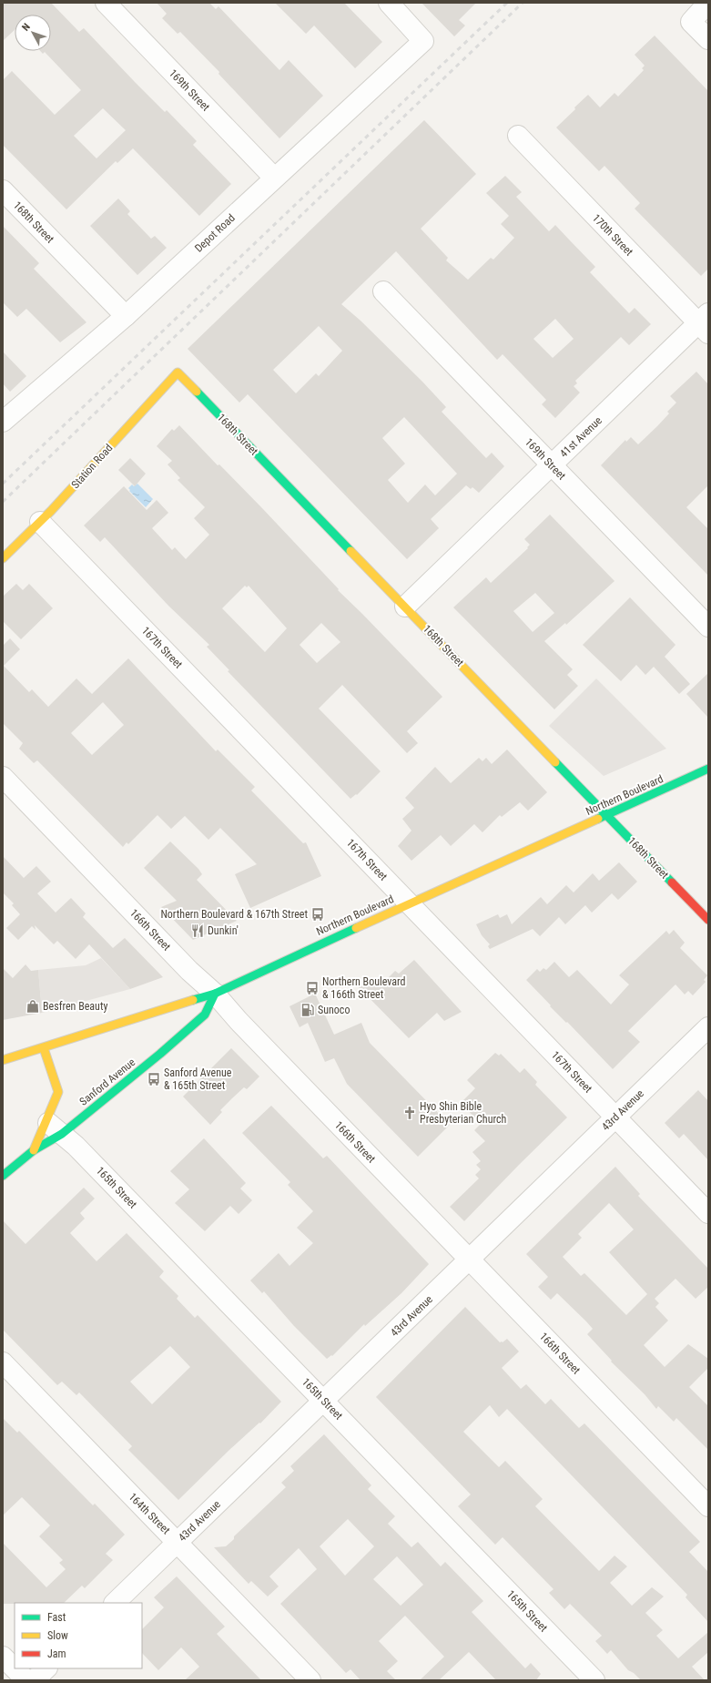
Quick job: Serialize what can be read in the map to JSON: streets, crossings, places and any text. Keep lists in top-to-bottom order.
{
  "streets": {
    "street": [
      "169th Street",
      "168th Street",
      "Depot Road",
      "170th Street",
      "41st Avenue",
      "Station Road",
      "167th Street",
      "Northern Boulevard",
      "166th Street",
      "Sanford Avenue",
      "43rd Avenue",
      "165th Street",
      "164th Street"
    ]
  },
  "crossings": [
    ["169th Street", "Depot Road"],
    ["169th Street", "41st Avenue"],
    ["168th Street", "Depot Road"],
    ["168th Street", "41st Avenue"],
    ["168th Street", "Station Road"],
    ["168th Street", "Northern Boulevard"],
    ["170th Street", "41st Avenue"],
    ["Station Road", "167th Street"],
    ["167th Street", "Northern Boulevard"],
    ["167th Street", "43rd Avenue"],
    ["Northern Boulevard", "166th Street"],
    ["Northern Boulevard", "Sanford Avenue"],
    ["166th Street", "Sanford Avenue"],
    ["166th Street", "43rd Avenue"],
    ["Sanford Avenue", "165th Street"],
    ["43rd Avenue", "165th Street"],
    ["43rd Avenue", "164th Street"]
  ],
  "places": {
    "bus stop": ["Northern Boulevard & 167th Street", "Northern Boulevard & 166th Street", "Sanford Avenue & 165th Street"],
    "restaurant": ["Dunkin'"],
    "shop": ["Besfren Beauty"],
    "fuel station": ["Sunoco"],
    "church": ["Hyo Shin Bible Presbyterian Church"]
  },
  "legend": ["Fast", "Slow", "Jam"],
  "north": "top left"
}
